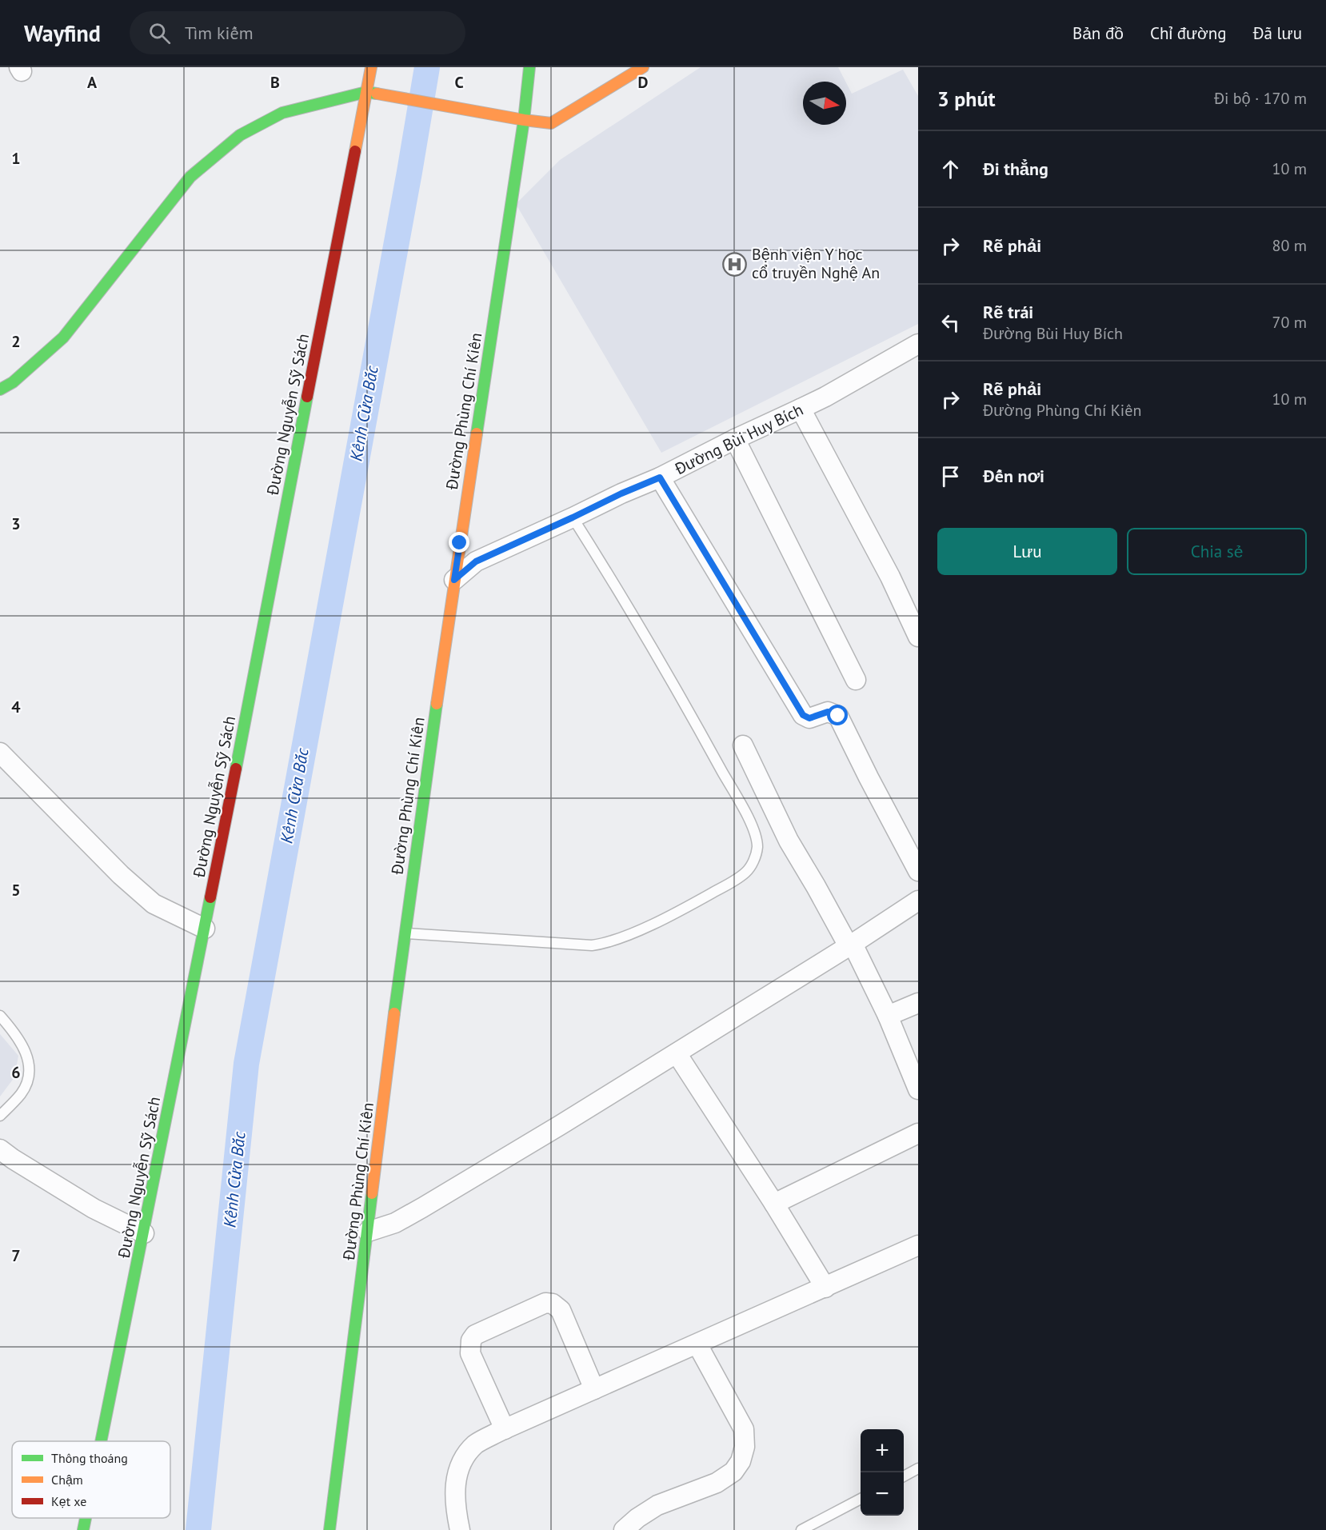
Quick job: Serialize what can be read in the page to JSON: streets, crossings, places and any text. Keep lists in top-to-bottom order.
{
  "streets": {
    "street": ["Đường Phùng Chí Kiên", "Đường Nguyễn Sỹ Sách", "Đường Bùi Huy Bích"]
  },
  "crossings": [
    ["Đường Phùng Chí Kiên", "Đường Bùi Huy Bích"]
  ],
  "water": ["Kênh Cửa Bắc"],
  "places": {
    "hospital": ["Bệnh viện Y học cổ truyền Nghệ An"]
  },
  "legend": ["Thông thoáng", "Chậm", "Kẹt xe"],
  "north": "right",
  "page": {
    "header": "Wayfind",
    "search": "Tìm kiếm",
    "nav": ["Bản đồ", "Chỉ đường", "Đã lưu"],
    "heading": ["3 phút", "Đi bộ · 170 m"],
    "list": [
      ["Đi thẳng", "10 m"],
      ["Rẽ phải", "80 m"],
      ["Rẽ trái", "Đường Bùi Huy Bích", "70 m"],
      ["Rẽ phải", "Đường Phùng Chí Kiên", "10 m"],
      "Đến nơi"
    ],
    "buttons": ["Lưu", "Chia sẻ"],
    "map_buttons": ["+", "−"]
  },
  "grid": {
    "columns": [
      "A",
      "B",
      "C",
      "D"
    ],
    "rows": [
      "1",
      "2",
      "3",
      "4",
      "5",
      "6",
      "7"
    ]
  }
}
